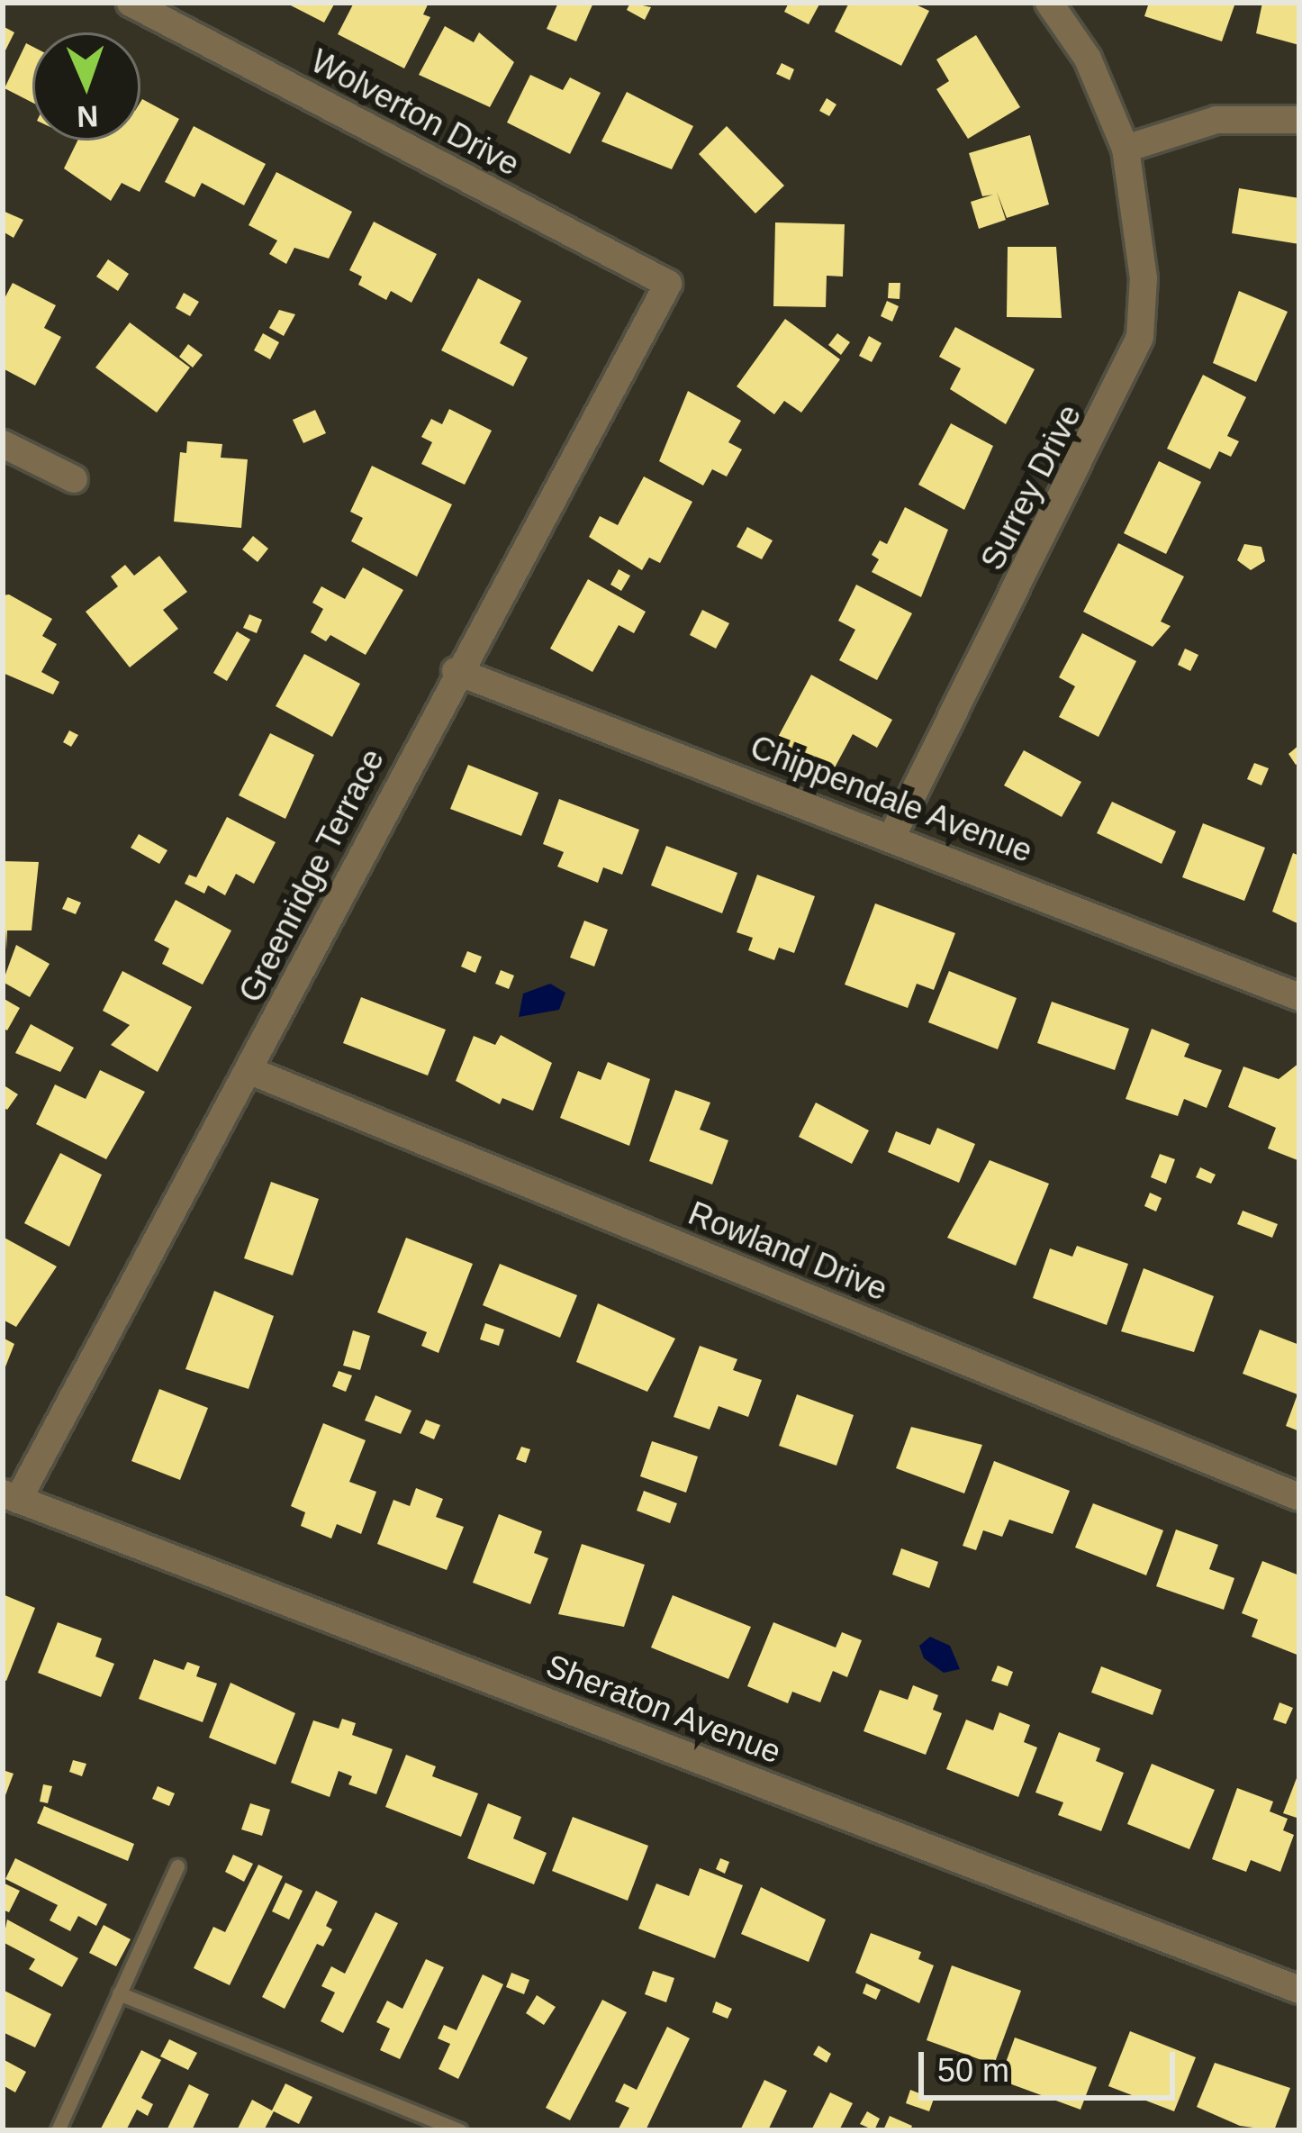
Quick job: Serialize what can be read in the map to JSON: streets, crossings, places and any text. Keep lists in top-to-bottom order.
{
  "streets": {
    "street": [
      "Wolverton Drive",
      "Surrey Drive",
      "Chippendale Avenue",
      "Greenridge Terrace",
      "Rowland Drive",
      "Sheraton Avenue"
    ]
  },
  "crossings": [
    ["Wolverton Drive", "Greenridge Terrace"],
    ["Surrey Drive", "Chippendale Avenue"],
    ["Chippendale Avenue", "Greenridge Terrace"],
    ["Greenridge Terrace", "Rowland Drive"],
    ["Greenridge Terrace", "Sheraton Avenue"]
  ],
  "scale_bar": "50 m",
  "north": "bottom"
}
